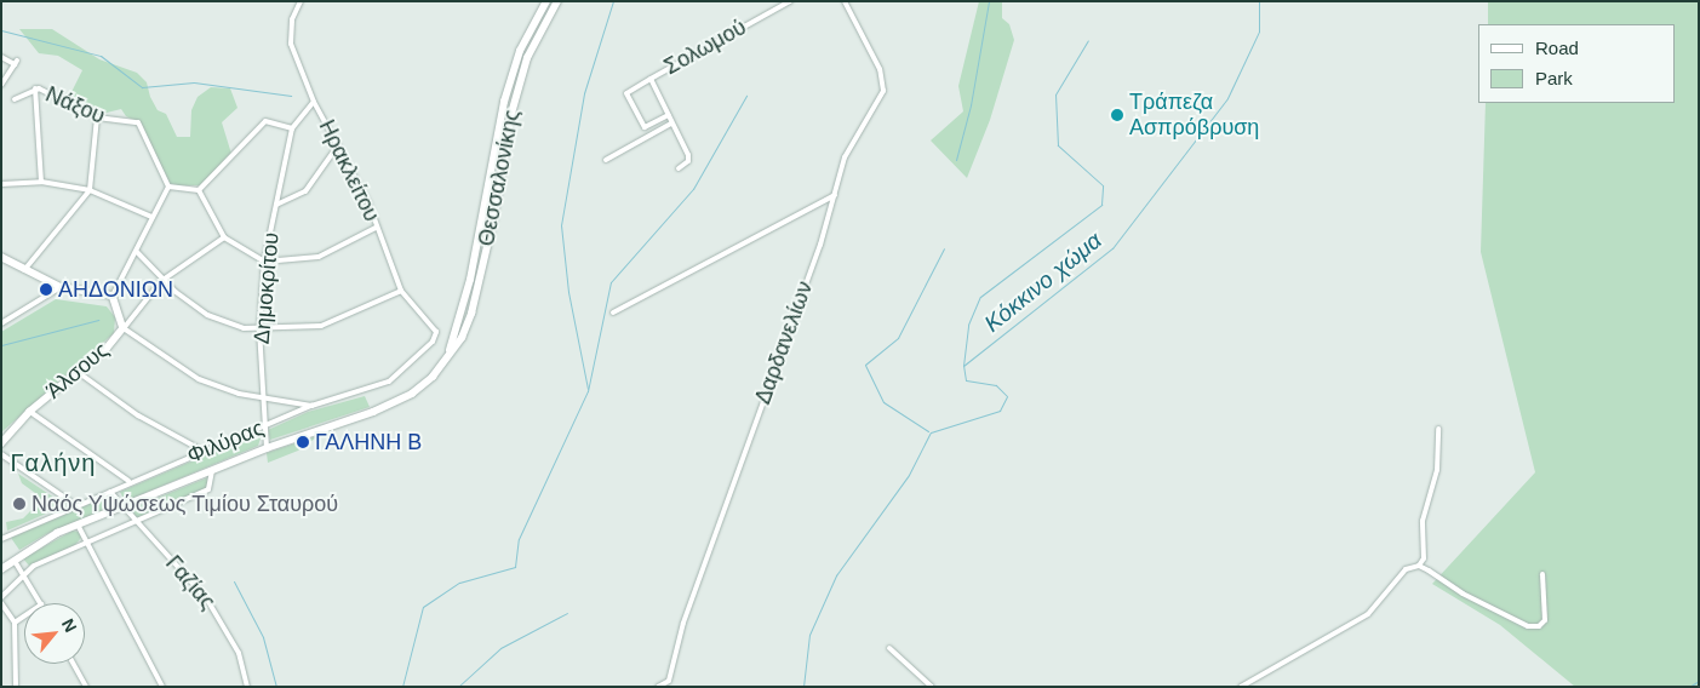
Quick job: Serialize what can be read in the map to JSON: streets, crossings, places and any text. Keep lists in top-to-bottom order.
{
  "streets": {
    "main road": ["Θεσσαλονίκης", "Άλσους"],
    "street": [
      "Σολωμού",
      "Νάξου",
      "Ηρακλείτου",
      "Δημοκρίτου",
      "Δαρδανελίων",
      "Φιλύρας",
      "Γαζίας"
    ]
  },
  "crossings": [
    ["Ηρακλείτου", "Δημοκρίτου"],
    ["Ηρακλείτου", "Φιλύρας"],
    ["Θεσσαλονίκης", "Δημοκρίτου"],
    ["Θεσσαλονίκης", "Γαζίας"],
    ["Δημοκρίτου", "Φιλύρας"],
    ["Φιλύρας", "Γαζίας"]
  ],
  "districts": ["Γαλήνη"],
  "water": ["Κόκκινο χώμα"],
  "places": [
    "Τράπεζα Ασπρόβρυση",
    "ΑΗΔΟΝΙΩΝ",
    "ΓΑΛΗΝΗ Β",
    "Ναός Υψώσεως Τιμίου Σταυρού"
  ],
  "legend": ["Road", "Park"],
  "north": "top right"
}
